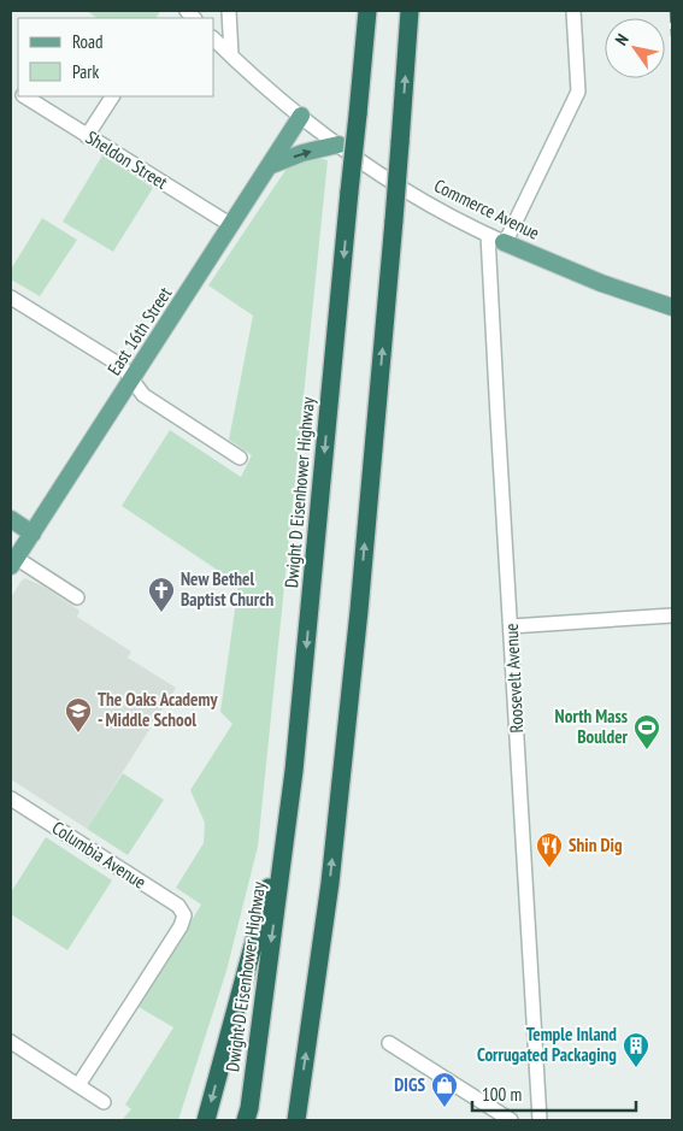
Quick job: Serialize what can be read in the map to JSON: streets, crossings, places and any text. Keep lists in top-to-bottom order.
{
  "streets": {
    "highway": ["Dwight D Eisenhower Highway"],
    "main road": ["Commerce Avenue", "East 16th Street"],
    "street": ["Sheldon Street", "Roosevelt Avenue", "Columbia Avenue"]
  },
  "crossings": [
    ["Sheldon Street", "East 16th Street"],
    ["Commerce Avenue", "East 16th Street"],
    ["Commerce Avenue", "Roosevelt Avenue"]
  ],
  "places": {
    "church": ["New Bethel Baptist Church"],
    "school or university": ["The Oaks Academy - Middle School"],
    "sports": ["North Mass Boulder"],
    "restaurant": ["Shin Dig"],
    "building": ["Temple Inland Corrugated Packaging"],
    "shop": ["DIGS"]
  },
  "legend": ["Road", "Park"],
  "scale_bar": "100 m",
  "north": "top left"
}
